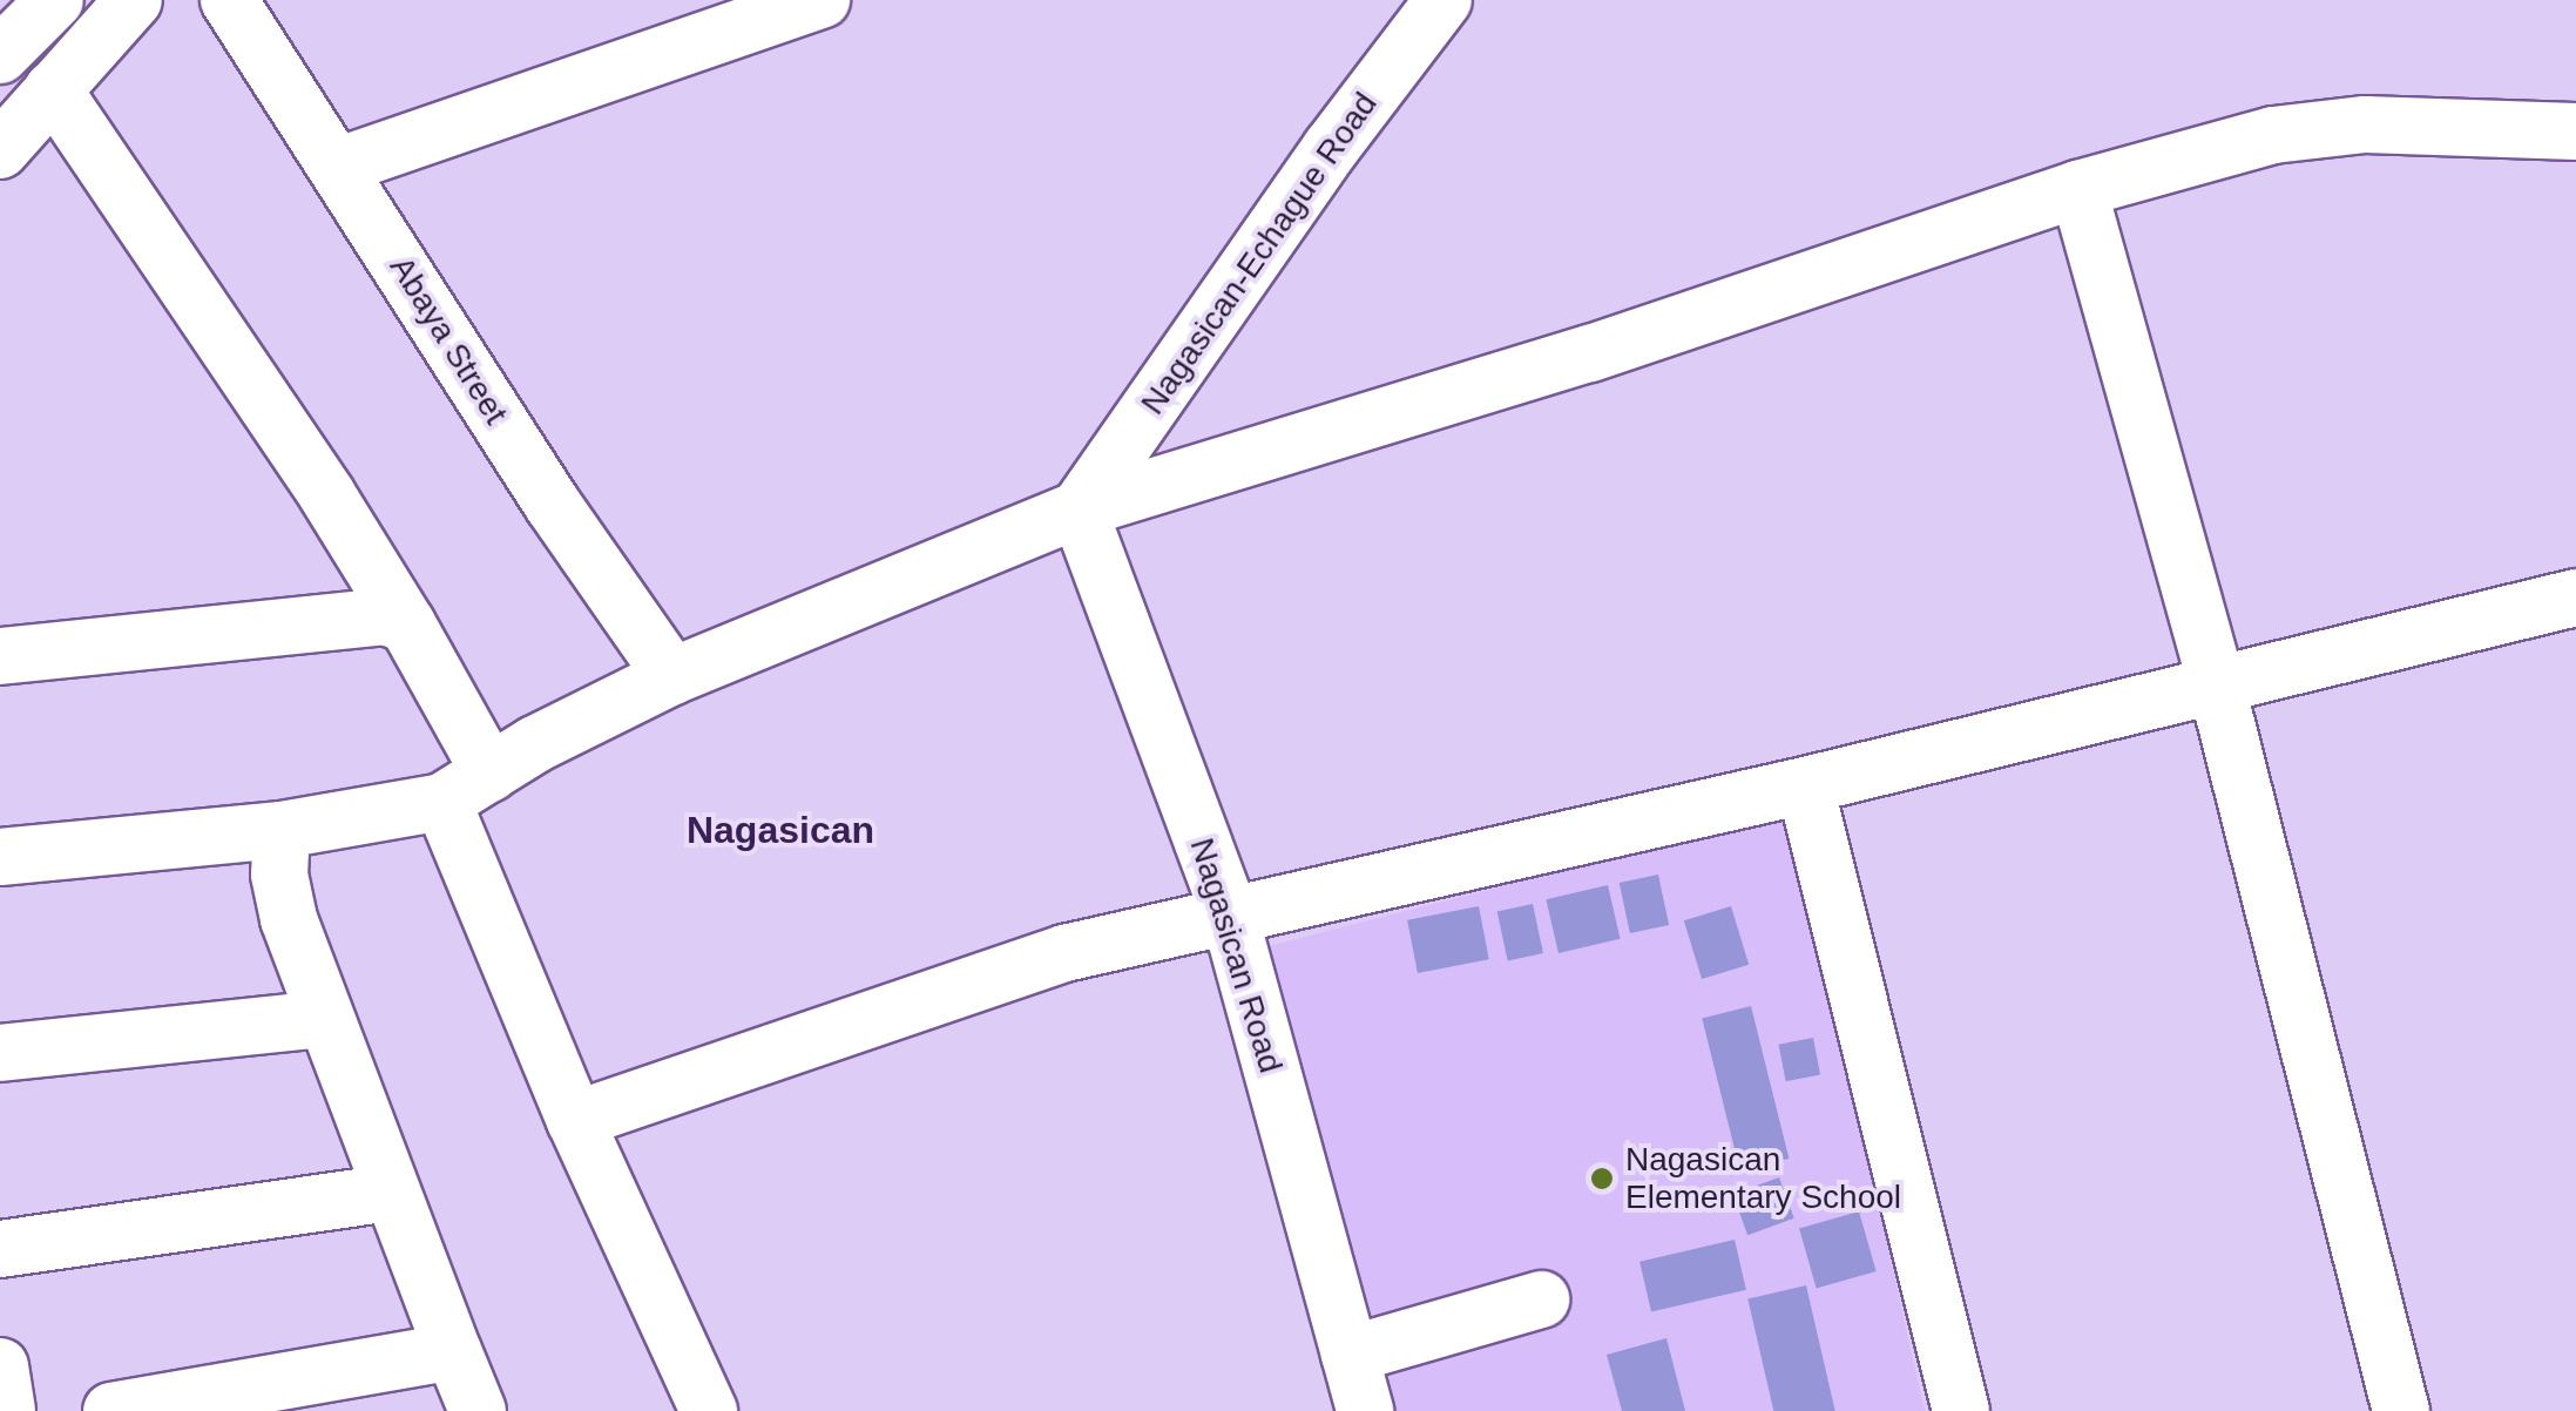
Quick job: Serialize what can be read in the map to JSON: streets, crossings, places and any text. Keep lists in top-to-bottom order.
{
  "streets": {
    "street": ["Nagasican-Echague Road", "Abaya Street", "Nagasican Road"]
  },
  "crossings": [
    ["Nagasican-Echague Road", "Nagasican Road"]
  ],
  "districts": ["Nagasican"],
  "places": ["Nagasican Elementary School"]
}
